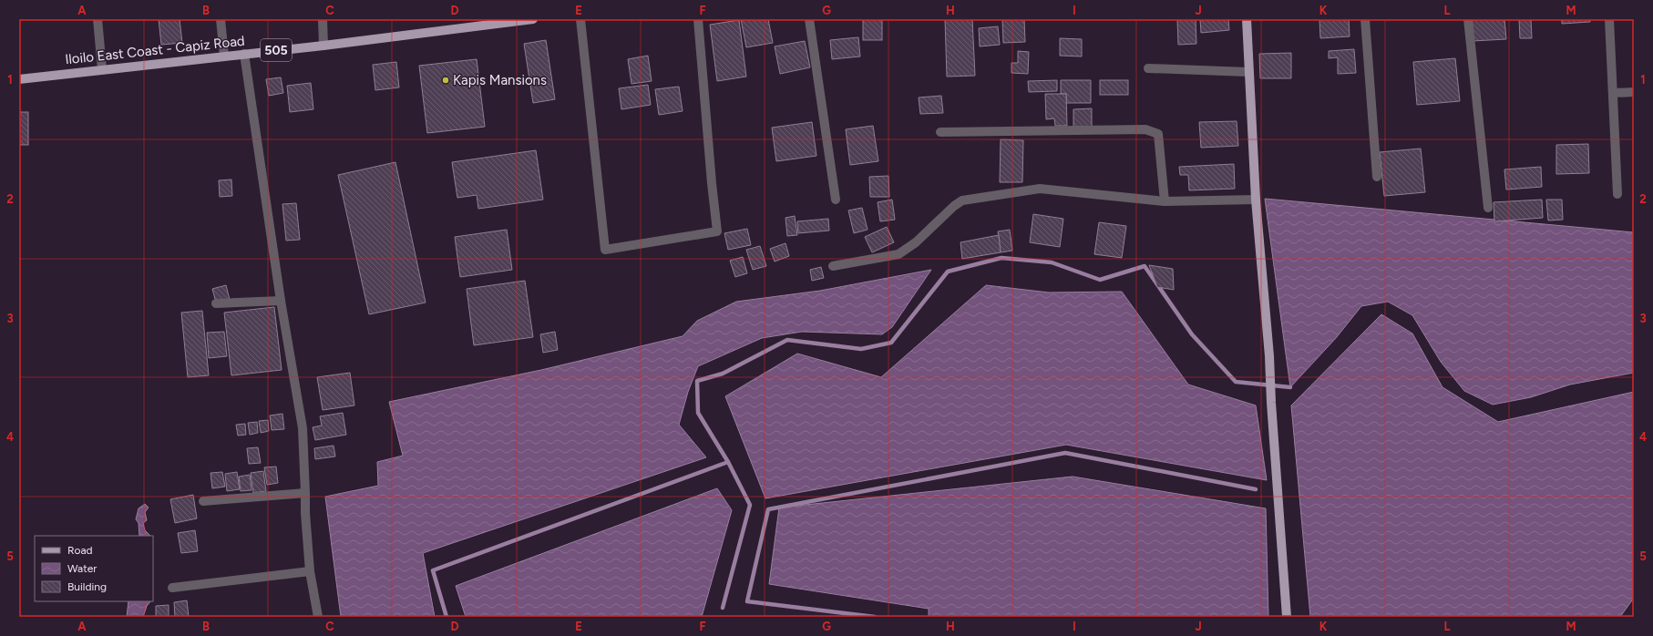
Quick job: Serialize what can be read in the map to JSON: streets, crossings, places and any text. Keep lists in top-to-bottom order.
{
  "streets": {
    "main road": ["Iloilo East Coast - Capiz Road", "505"]
  },
  "places": ["Kapis Mansions"],
  "legend": ["Road", "Water", "Building"],
  "grid": {
    "columns": [
      "A",
      "B",
      "C",
      "D",
      "E",
      "F",
      "G",
      "H",
      "I",
      "J",
      "K",
      "L",
      "M"
    ],
    "rows": [
      "1",
      "2",
      "3",
      "4",
      "5"
    ]
  }
}
